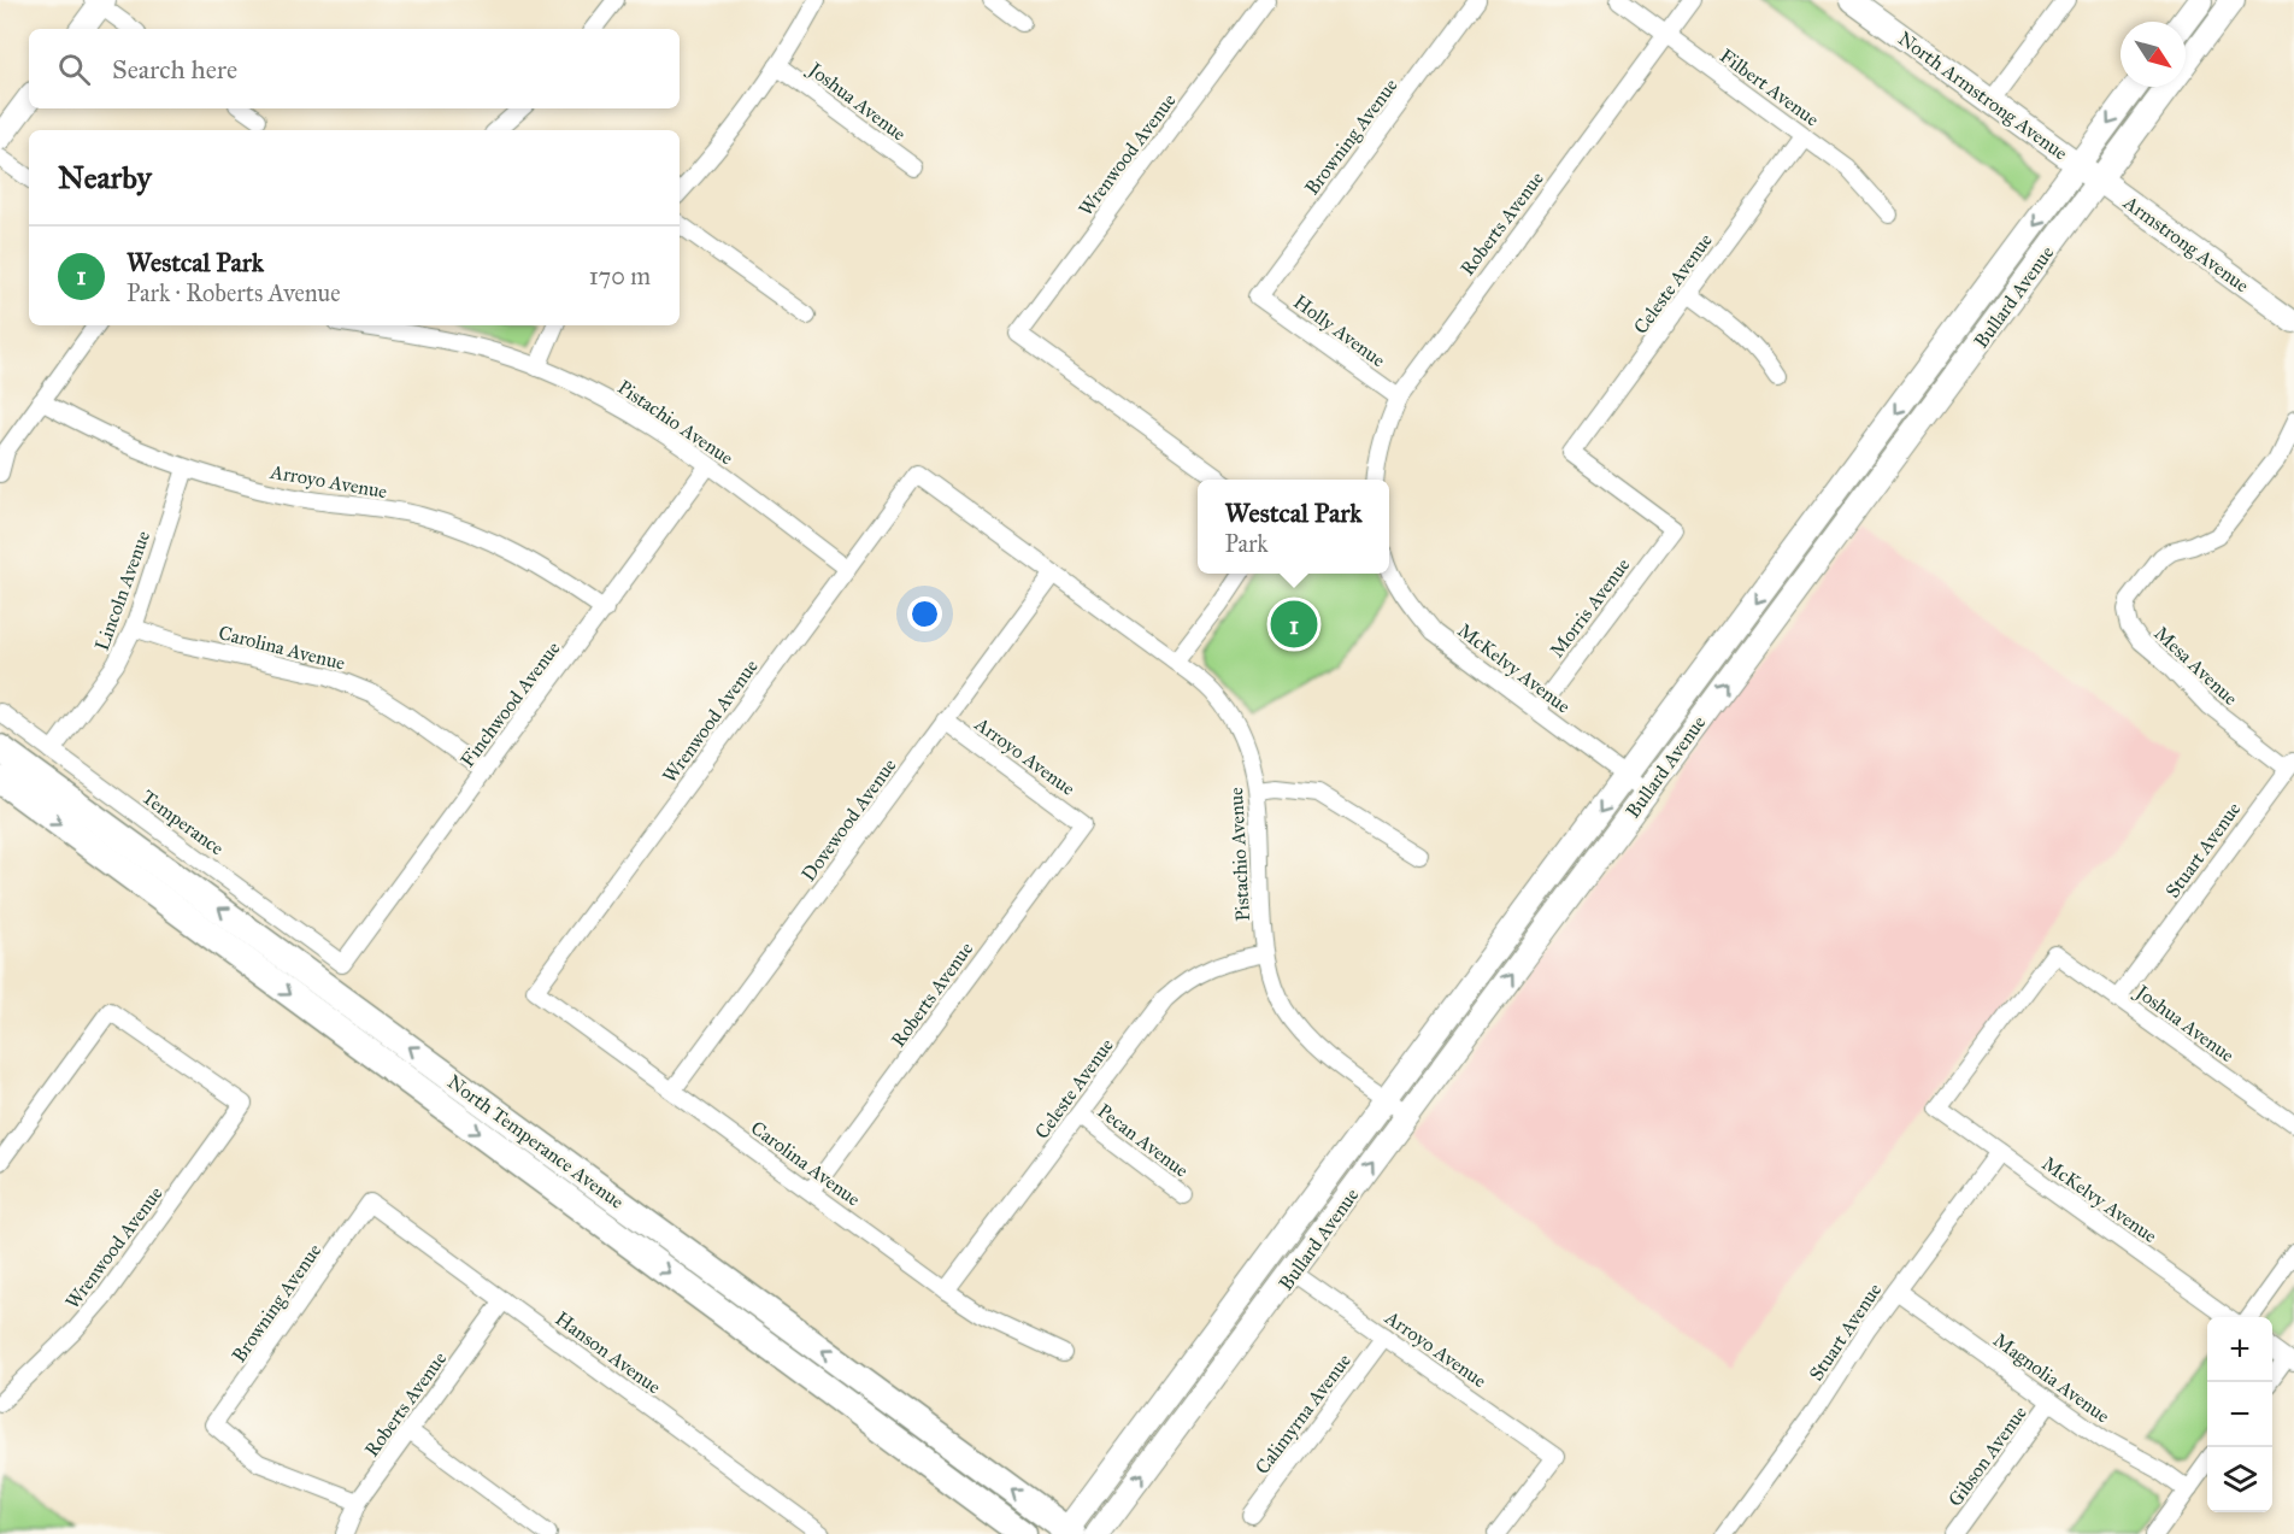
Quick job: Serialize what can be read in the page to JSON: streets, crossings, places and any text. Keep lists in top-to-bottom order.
{
  "streets": {
    "main road": [
      "North Armstrong Avenue",
      "Armstrong Avenue",
      "Bullard Avenue",
      "North Temperance Avenue"
    ],
    "street": [
      "Filbert Avenue",
      "Joshua Avenue",
      "Browning Avenue",
      "Wrenwood Avenue",
      "Roberts Avenue",
      "Celeste Avenue",
      "Holly Avenue",
      "Pistachio Avenue",
      "Arroyo Avenue",
      "Lincoln Avenue",
      "Morris Avenue",
      "Carolina Avenue",
      "Mesa Avenue",
      "McKelvy Avenue",
      "Finchwood Avenue",
      "Dovewood Avenue",
      "Temperance",
      "Stuart Avenue",
      "Pecan Avenue",
      "Hanson Avenue",
      "Magnolia Avenue",
      "Calimyrna Avenue",
      "Gibson Avenue"
    ]
  },
  "crossings": [
    ["Filbert Avenue", "Roberts Avenue"],
    ["Filbert Avenue", "Celeste Avenue"],
    ["North Armstrong Avenue", "Armstrong Avenue"],
    ["North Armstrong Avenue", "Bullard Avenue"],
    ["Joshua Avenue", "McKelvy Avenue"],
    ["Joshua Avenue", "Stuart Avenue"],
    ["Browning Avenue", "Roberts Avenue"],
    ["Browning Avenue", "Holly Avenue"],
    ["Browning Avenue", "Hanson Avenue"],
    ["Wrenwood Avenue", "Pistachio Avenue"],
    ["Wrenwood Avenue", "Carolina Avenue"],
    ["Roberts Avenue", "Holly Avenue"],
    ["Roberts Avenue", "Arroyo Avenue"],
    ["Roberts Avenue", "Carolina Avenue"],
    ["Roberts Avenue", "Hanson Avenue"],
    ["Armstrong Avenue", "Bullard Avenue"],
    ["Celeste Avenue", "Pistachio Avenue"],
    ["Celeste Avenue", "Morris Avenue"],
    ["Celeste Avenue", "Carolina Avenue"],
    ["Celeste Avenue", "Pecan Avenue"],
    ["Bullard Avenue", "Pistachio Avenue"],
    ["Bullard Avenue", "Arroyo Avenue"],
    ["Bullard Avenue", "McKelvy Avenue"],
    ["Bullard Avenue", "North Temperance Avenue"],
    ["Pistachio Avenue", "Finchwood Avenue"],
    ["Pistachio Avenue", "Dovewood Avenue"],
    ["Arroyo Avenue", "Lincoln Avenue"],
    ["Arroyo Avenue", "Finchwood Avenue"],
    ["Arroyo Avenue", "Dovewood Avenue"],
    ["Arroyo Avenue", "Calimyrna Avenue"],
    ["Lincoln Avenue", "Carolina Avenue"],
    ["Lincoln Avenue", "Temperance"],
    ["Morris Avenue", "McKelvy Avenue"],
    ["Carolina Avenue", "Finchwood Avenue"],
    ["Carolina Avenue", "Dovewood Avenue"],
    ["Mesa Avenue", "Stuart Avenue"],
    ["McKelvy Avenue", "Stuart Avenue"],
    ["Finchwood Avenue", "Temperance"],
    ["Stuart Avenue", "Magnolia Avenue"],
    ["Magnolia Avenue", "Gibson Avenue"]
  ],
  "north": "bottom right",
  "page": {
    "search": "Search here",
    "heading": "Nearby",
    "list": [
      {
        "mark": "1",
        "name": "Westcal Park",
        "note": "Park · Roberts Avenue",
        "value": "170 m"
      }
    ],
    "popup": ["Westcal Park", "Park"],
    "pins": "1",
    "map_buttons": ["+", "−"]
  }
}
